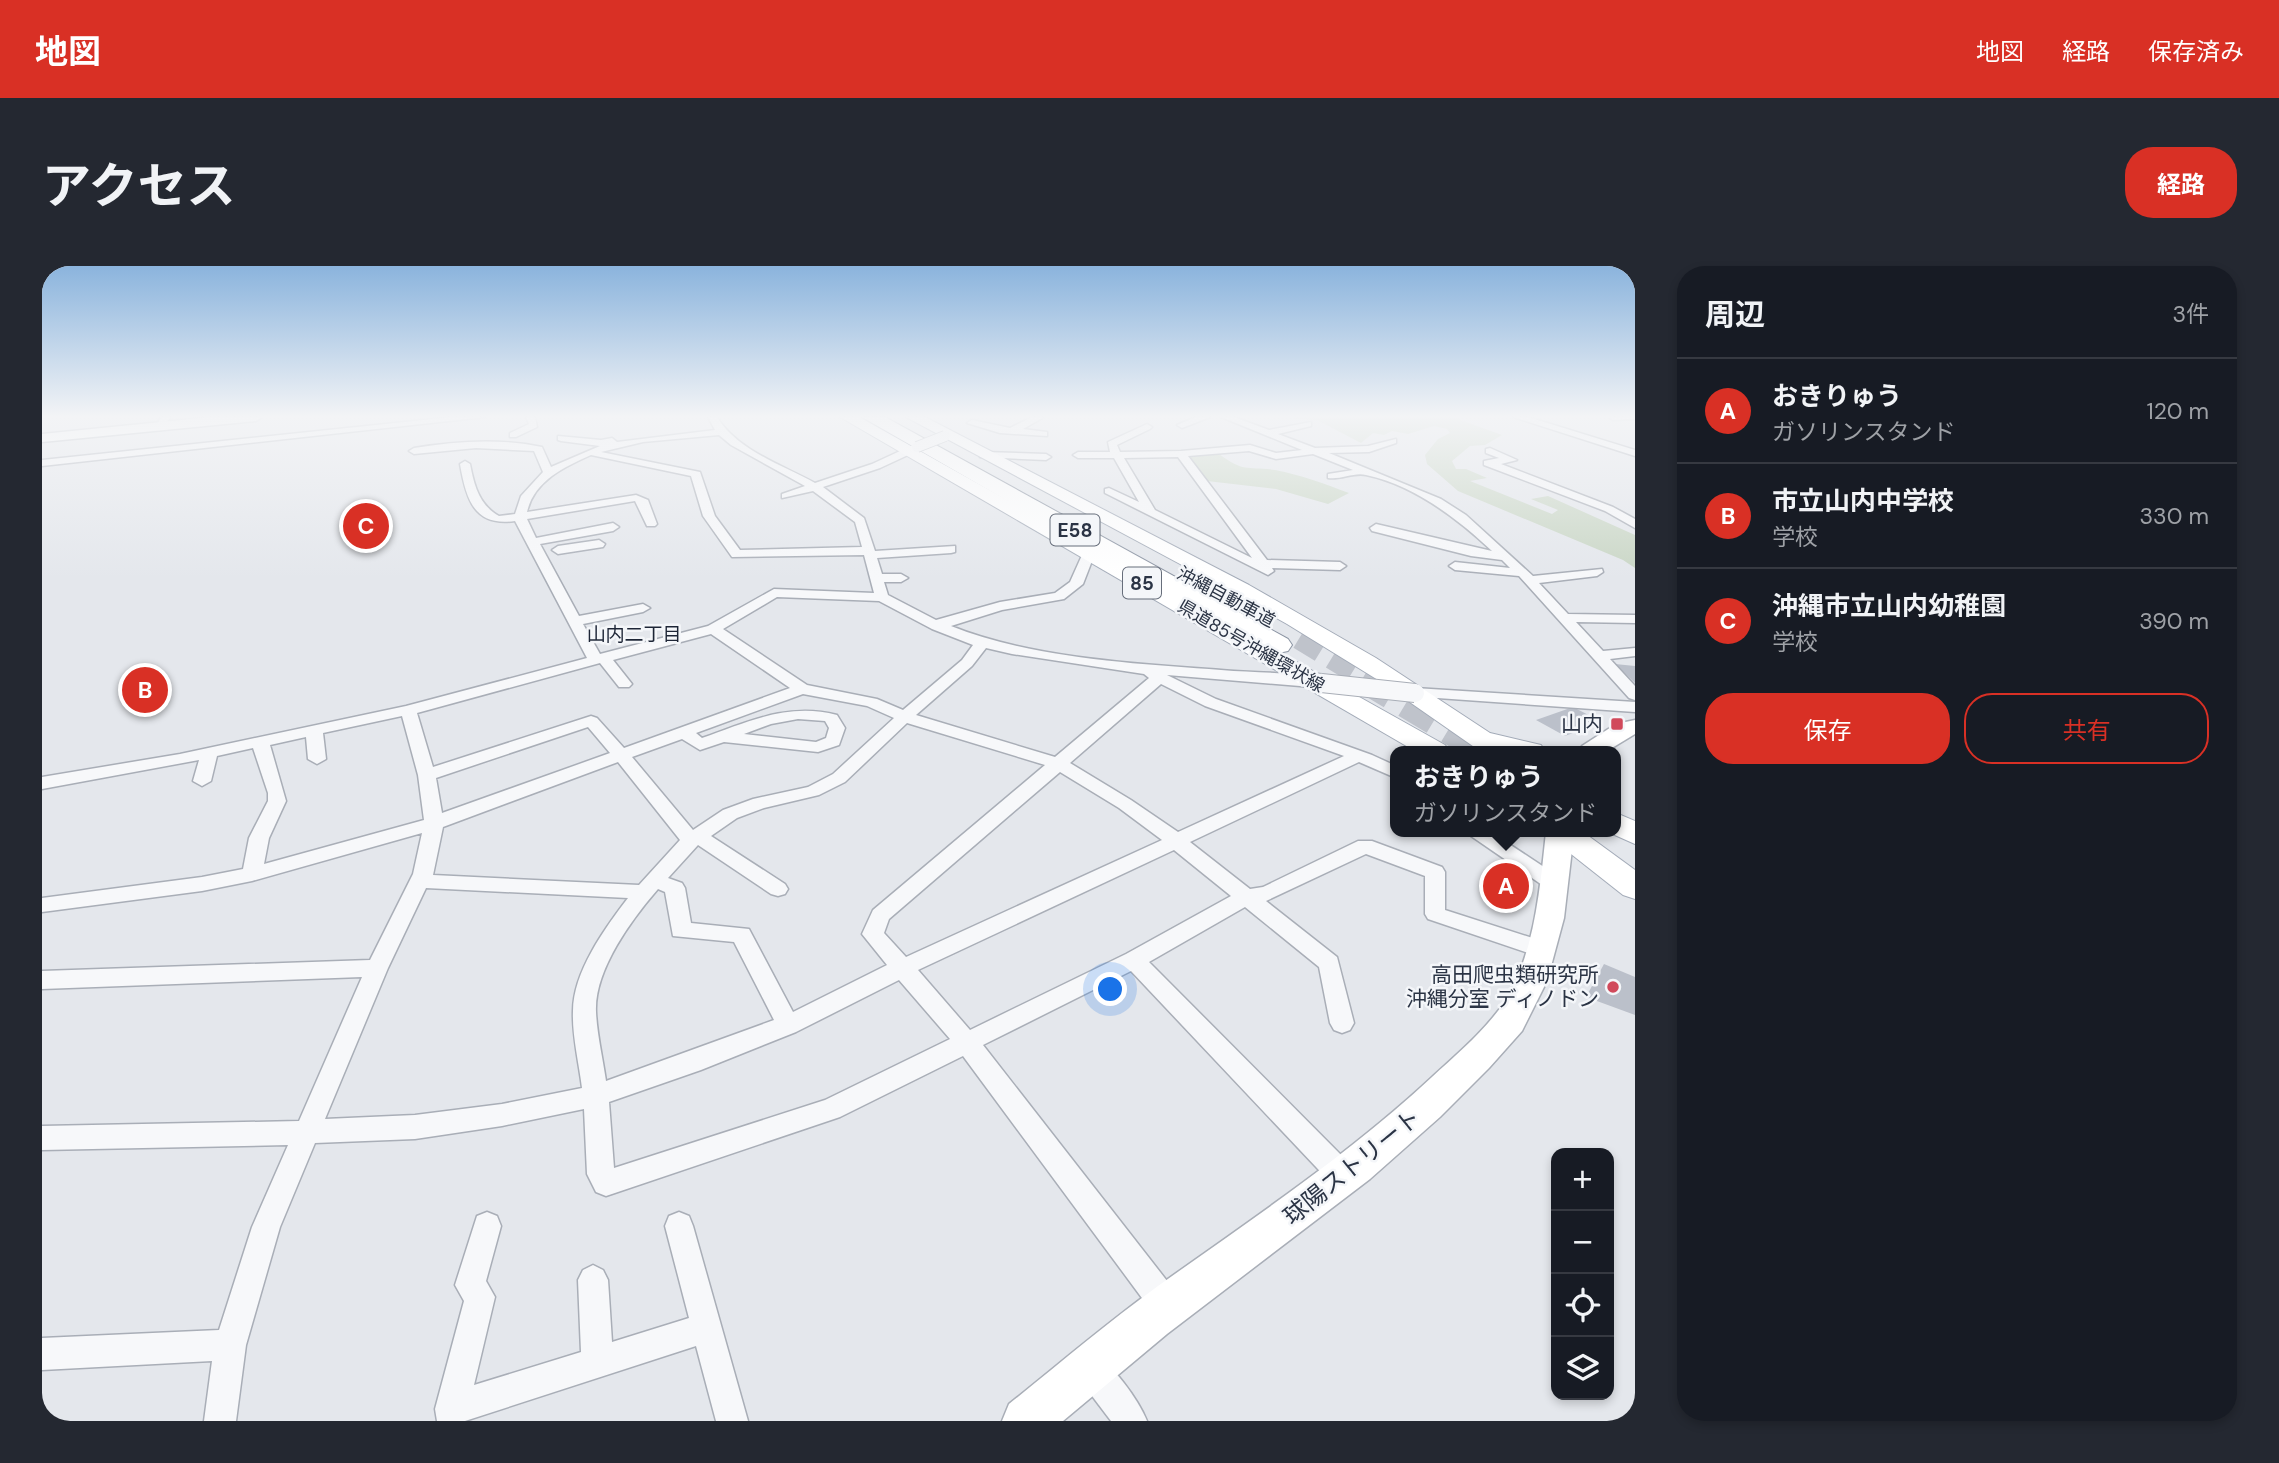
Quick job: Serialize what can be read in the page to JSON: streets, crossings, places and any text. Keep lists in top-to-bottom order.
{
  "streets": {
    "highway": ["E58", "沖縄自動車道"],
    "main road": ["85", "県道85号沖縄環状線", "球陽ストリート"]
  },
  "districts": ["山内二丁目"],
  "places": {
    "transit": ["山内"],
    "other": ["高田爬虫類研究所 沖縄分室 ディノドン"]
  },
  "page": {
    "header": "地図",
    "nav": ["地図", "経路", "保存済み"],
    "title": "アクセス",
    "buttons": [
      "経路",
      ["保存", "共有"]
    ],
    "heading": ["周辺", "3件"],
    "list": [
      {
        "mark": "A",
        "name": "おきりゅう",
        "note": "ガソリンスタンド",
        "value": "120 m"
      },
      {
        "mark": "B",
        "name": "市立山内中学校",
        "note": "学校",
        "value": "330 m"
      },
      {
        "mark": "C",
        "name": "沖縄市立山内幼稚園",
        "note": "学校",
        "value": "390 m"
      }
    ],
    "pins": ["C", "B", "A"],
    "popup": ["おきりゅう", "ガソリンスタンド"],
    "map_buttons": ["+", "−"]
  }
}
